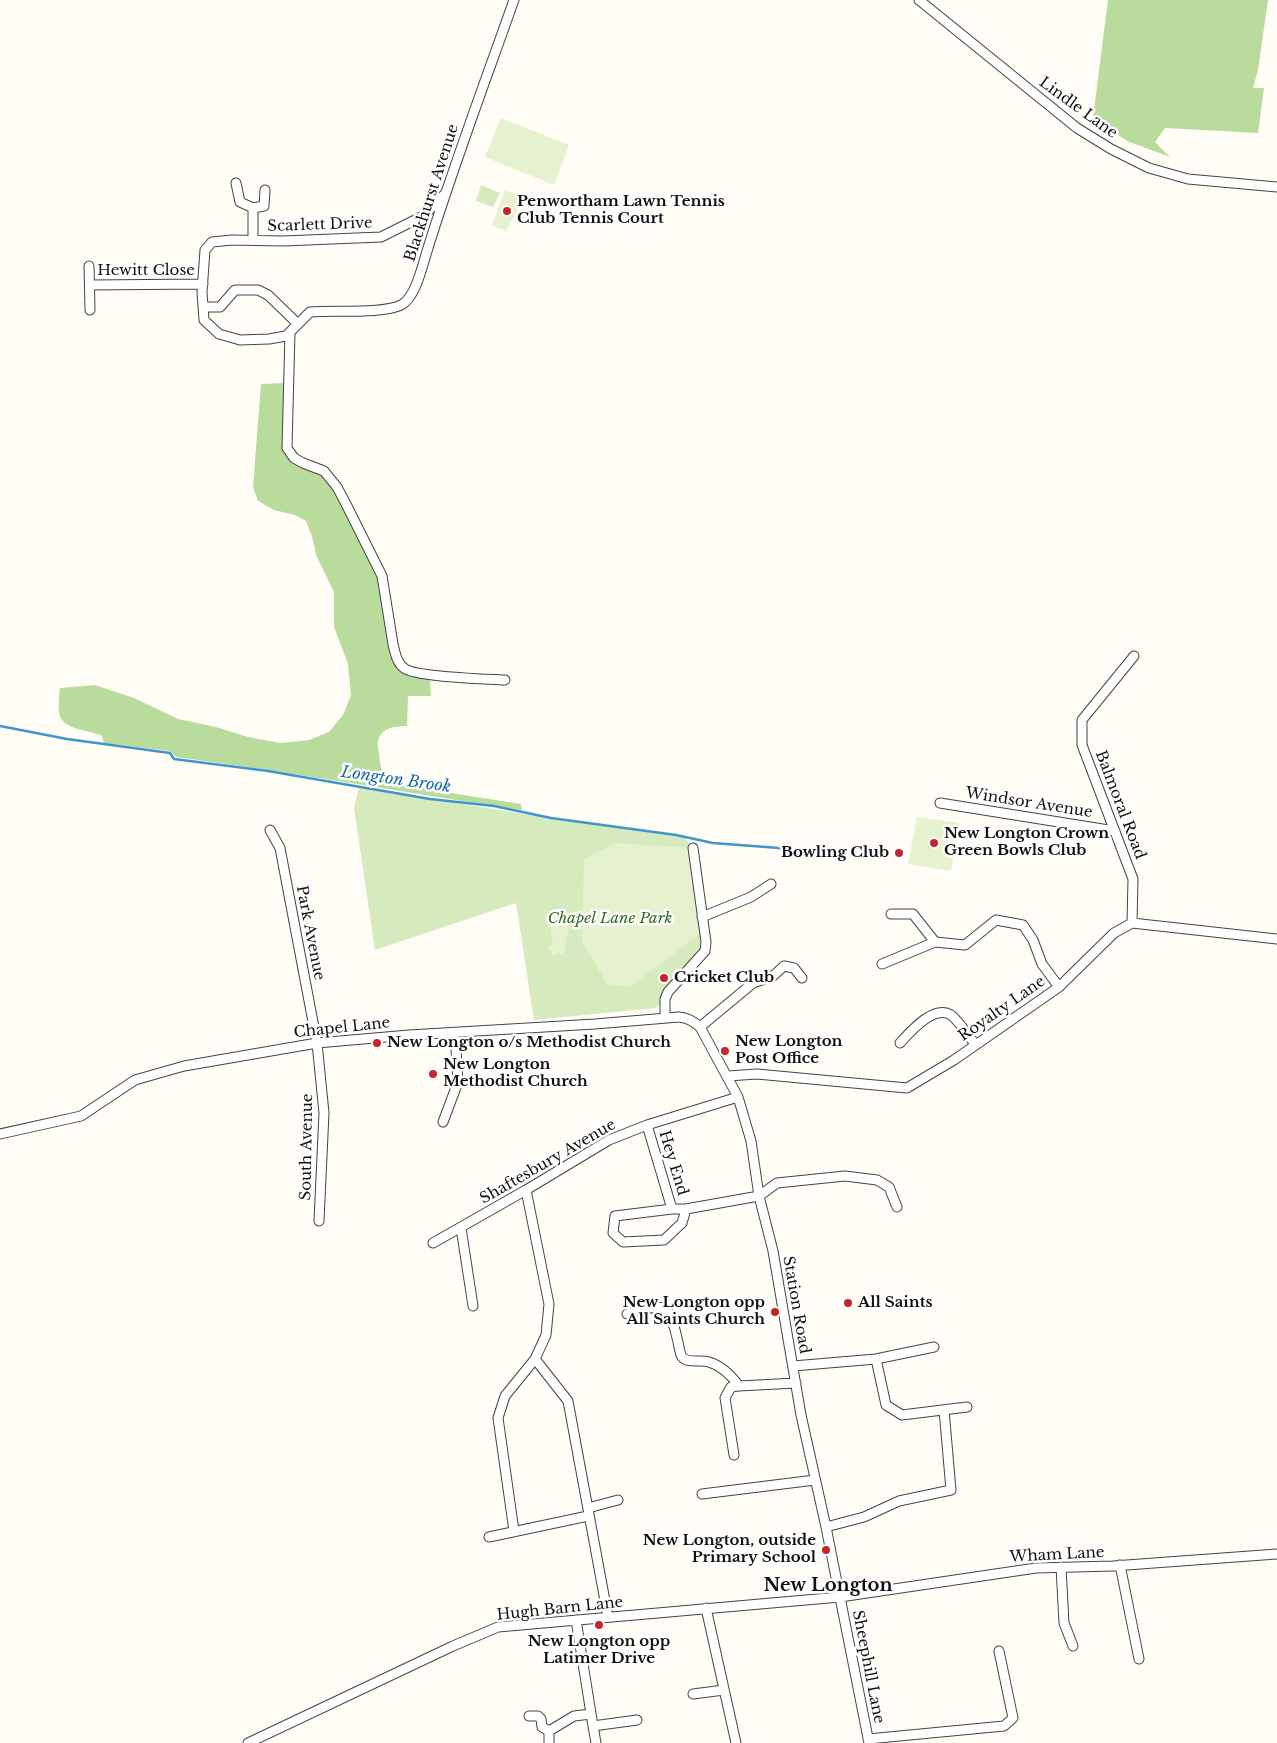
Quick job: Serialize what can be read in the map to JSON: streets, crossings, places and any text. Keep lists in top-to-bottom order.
{
  "streets": {
    "street": [
      "Lindle Lane",
      "Blackhurst Avenue",
      "Scarlett Drive",
      "Hewitt Close",
      "Windsor Avenue",
      "Balmoral Road",
      "Park Avenue",
      "Royalty Lane",
      "Chapel Lane",
      "South Avenue",
      "Shaftesbury Avenue",
      "Hey End",
      "Station Road",
      "Wham Lane",
      "Hugh Barn Lane",
      "Sheephill Lane"
    ]
  },
  "crossings": [
    ["Blackhurst Avenue", "Scarlett Drive"],
    ["Scarlett Drive", "Hewitt Close"],
    ["Windsor Avenue", "Balmoral Road"],
    ["Balmoral Road", "Royalty Lane"],
    ["Park Avenue", "Chapel Lane"],
    ["Park Avenue", "South Avenue"],
    ["Royalty Lane", "Station Road"],
    ["Chapel Lane", "South Avenue"],
    ["Chapel Lane", "Station Road"],
    ["Shaftesbury Avenue", "Hey End"],
    ["Shaftesbury Avenue", "Station Road"],
    ["Station Road", "Wham Lane"],
    ["Station Road", "Hugh Barn Lane"],
    ["Station Road", "Sheephill Lane"],
    ["Wham Lane", "Hugh Barn Lane"],
    ["Wham Lane", "Sheephill Lane"],
    ["Hugh Barn Lane", "Sheephill Lane"]
  ],
  "districts": ["New Longton"],
  "water": ["Longton Brook"],
  "parks": ["Chapel Lane Park"],
  "places": [
    "Penwortham Lawn Tennis Club Tennis Court",
    "New Longton Crown Green Bowls Club",
    "Bowling Club",
    "Cricket Club",
    "New Longton o/s Methodist Church",
    "New Longton Post Office",
    "New Longton Methodist Church",
    "All Saints",
    "New Longton opp All Saints Church",
    "New Longton, outside Primary School",
    "New Longton opp Latimer Drive"
  ]
}
